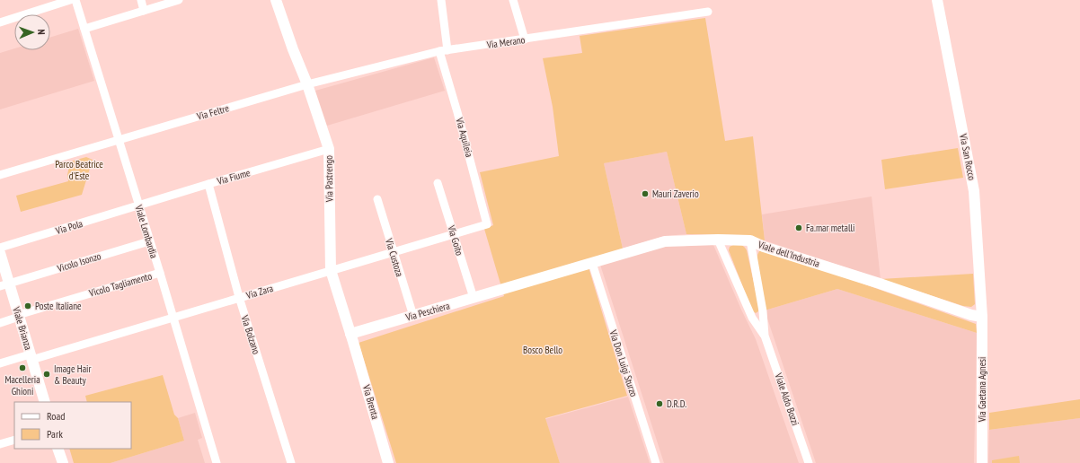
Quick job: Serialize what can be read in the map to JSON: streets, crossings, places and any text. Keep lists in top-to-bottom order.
{
  "streets": {
    "street": [
      "Via Merano",
      "Via Feltre",
      "Via Aquileia",
      "Via San Rocco",
      "Via Fiume",
      "Via Pastrengo",
      "Via Pola",
      "Viale Lombardia",
      "Via Goito",
      "Viale dell'Industria",
      "Via Custoza",
      "Vicolo Isonzo",
      "Vicolo Tagliamento",
      "Via Zara",
      "Via Peschiera",
      "Viale Brianza",
      "Via Bolzano",
      "Via Don Luigi Sturzo",
      "Via Gaetana Agnesi",
      "Viale Aldo Bozzi",
      "Via Brenta"
    ]
  },
  "crossings": [
    ["Via Merano", "Via Feltre"],
    ["Via Merano", "Via Aquileia"],
    ["Via Merano", "Via Pastrengo"],
    ["Via Feltre", "Via Pastrengo"],
    ["Via Feltre", "Viale Lombardia"],
    ["Via Aquileia", "Via Zara"],
    ["Via San Rocco", "Viale dell'Industria"],
    ["Via San Rocco", "Via Gaetana Agnesi"],
    ["Via Fiume", "Via Pastrengo"],
    ["Via Fiume", "Via Pola"],
    ["Via Fiume", "Viale Lombardia"],
    ["Via Fiume", "Via Bolzano"],
    ["Via Pastrengo", "Via Zara"],
    ["Via Pastrengo", "Via Peschiera"],
    ["Via Pastrengo", "Via Brenta"],
    ["Via Pola", "Viale Lombardia"],
    ["Viale Lombardia", "Vicolo Isonzo"],
    ["Viale Lombardia", "Vicolo Tagliamento"],
    ["Viale Lombardia", "Via Zara"],
    ["Via Goito", "Via Zara"],
    ["Via Goito", "Via Peschiera"],
    ["Viale dell'Industria", "Via Peschiera"],
    ["Viale dell'Industria", "Via Don Luigi Sturzo"],
    ["Viale dell'Industria", "Via Gaetana Agnesi"],
    ["Viale dell'Industria", "Viale Aldo Bozzi"],
    ["Via Custoza", "Via Zara"],
    ["Via Custoza", "Via Peschiera"],
    ["Vicolo Isonzo", "Viale Brianza"],
    ["Vicolo Tagliamento", "Viale Brianza"],
    ["Via Zara", "Viale Brianza"],
    ["Via Zara", "Via Bolzano"],
    ["Via Peschiera", "Via Brenta"]
  ],
  "parks": ["Parco Beatrice d'Este", "Bosco Bello"],
  "places": [
    "Mauri Zaverio",
    "Fa.mar metalli",
    "Poste Italiane",
    "Macelleria Ghioni",
    "Image Hair & Beauty",
    "D.R.D."
  ],
  "legend": ["Road", "Park"],
  "north": "right"
}
